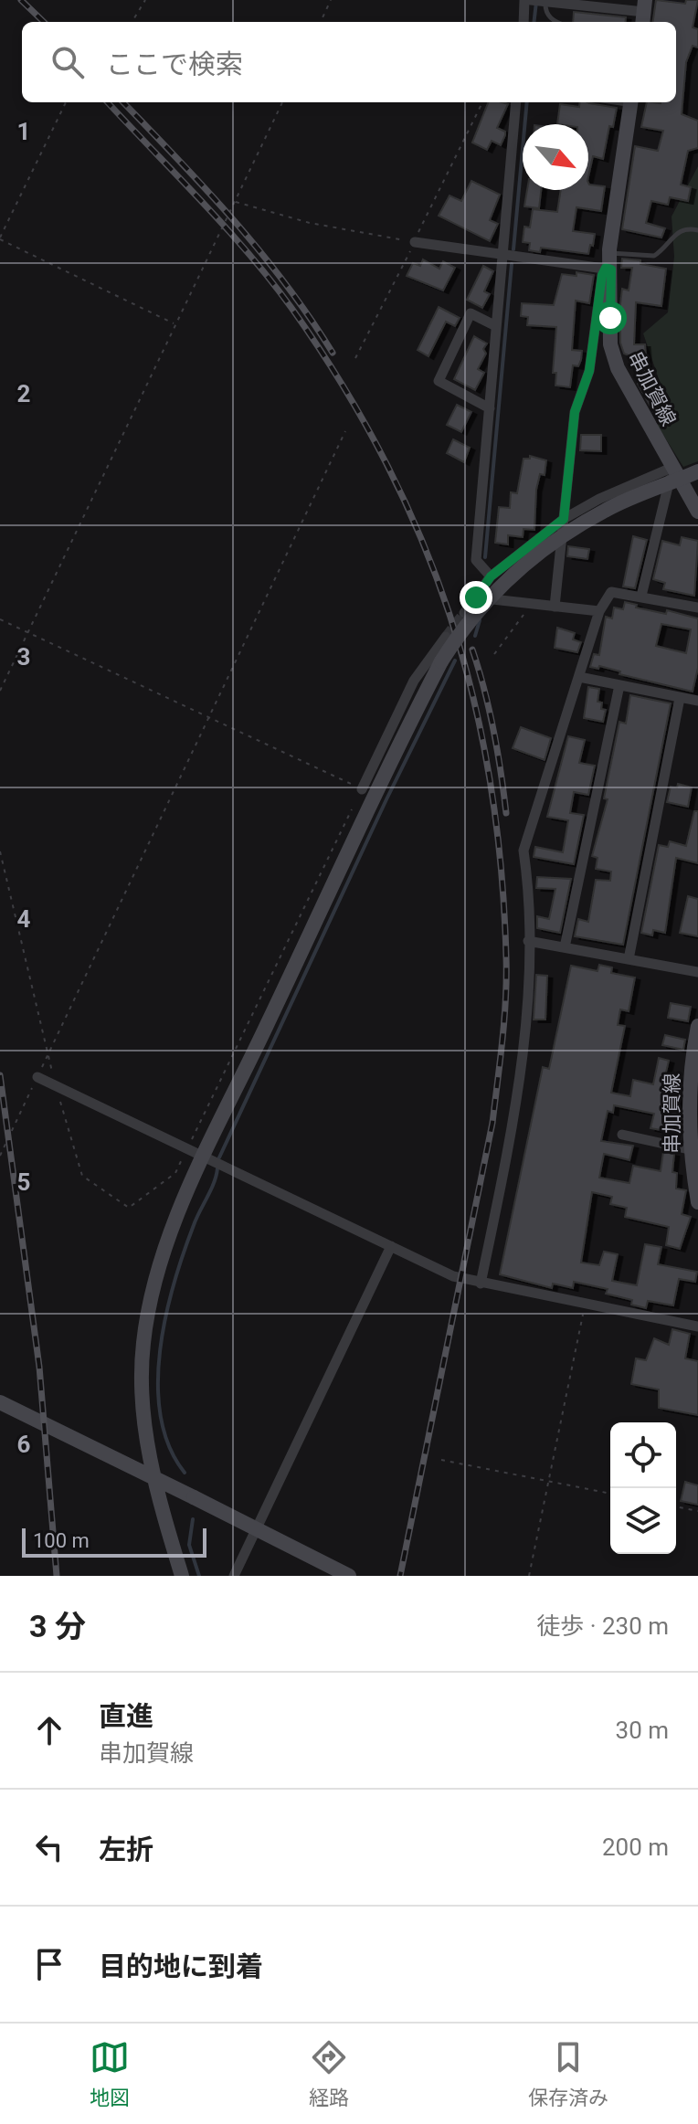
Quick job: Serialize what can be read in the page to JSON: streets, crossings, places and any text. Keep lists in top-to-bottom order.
{
  "streets": {
    "street": ["串加賀線"]
  },
  "scale_bar": "100 m",
  "north": "bottom right",
  "page": {
    "search": "ここで検索",
    "scale": "100 m",
    "heading": ["3 分", "徒歩 · 230 m"],
    "list": [
      ["直進", "串加賀線", "30 m"],
      ["左折", "200 m"],
      "目的地に到着"
    ],
    "nav": ["地図", "経路", "保存済み"]
  },
  "grid": {
    "rows": [
      "1",
      "2",
      "3",
      "4",
      "5",
      "6"
    ]
  }
}
